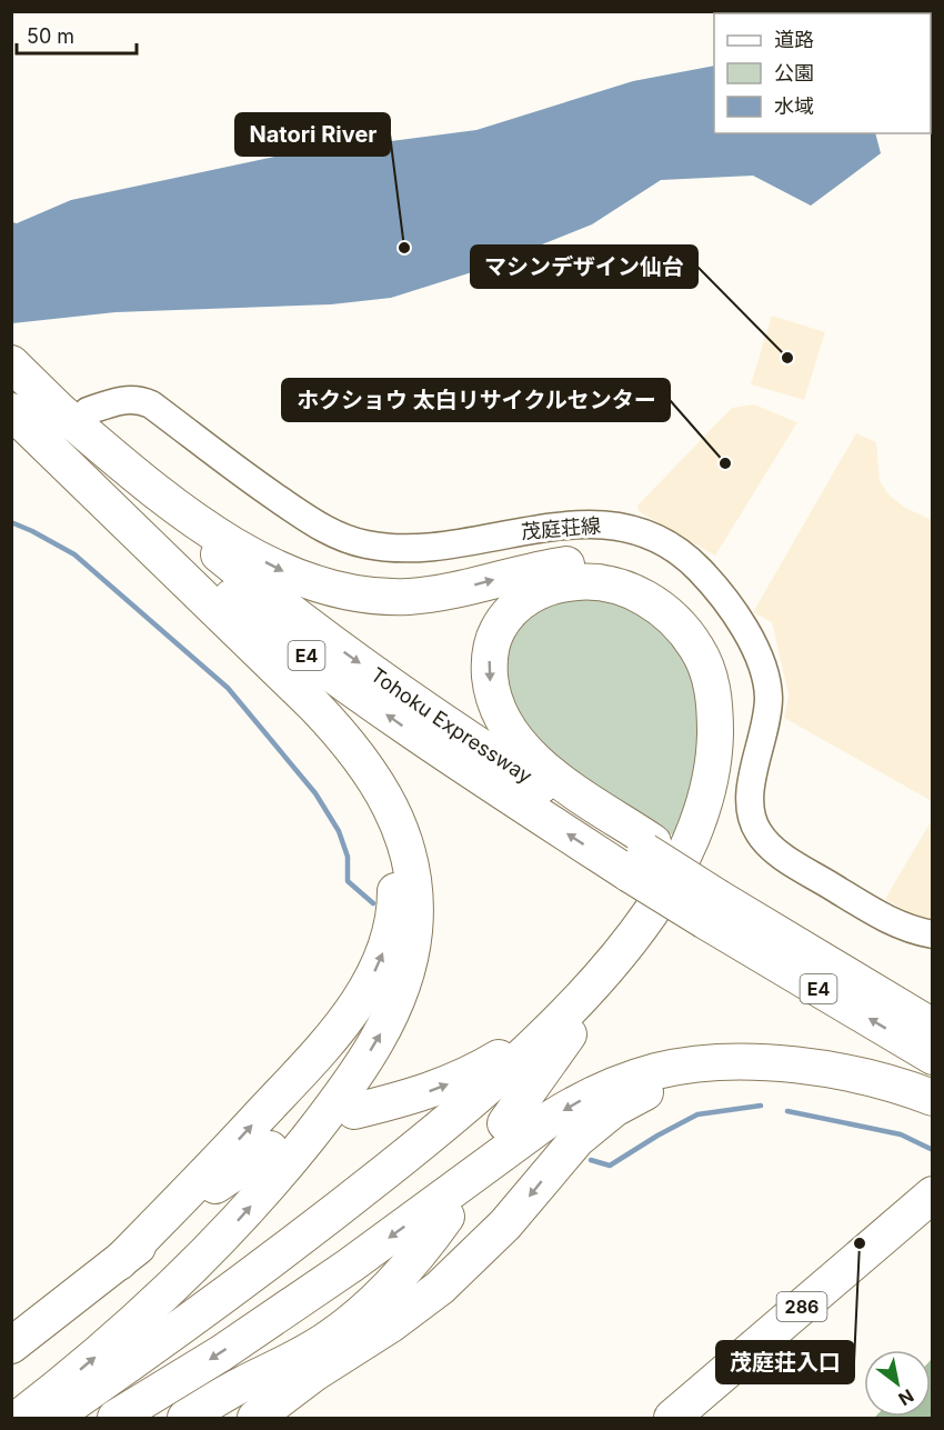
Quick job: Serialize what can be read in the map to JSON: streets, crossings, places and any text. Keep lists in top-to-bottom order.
{
  "streets": {
    "highway": ["E4", "Tohoku Expressway", "286"],
    "street": ["茂庭荘線"]
  },
  "places": [
    "Natori River",
    "マシンデザイン仙台",
    "ホクショウ 太白リサイクルセンター",
    "茂庭荘入口"
  ],
  "legend": ["道路", "公園", "水域"],
  "scale_bar": "50 m",
  "north": "bottom right"
}
